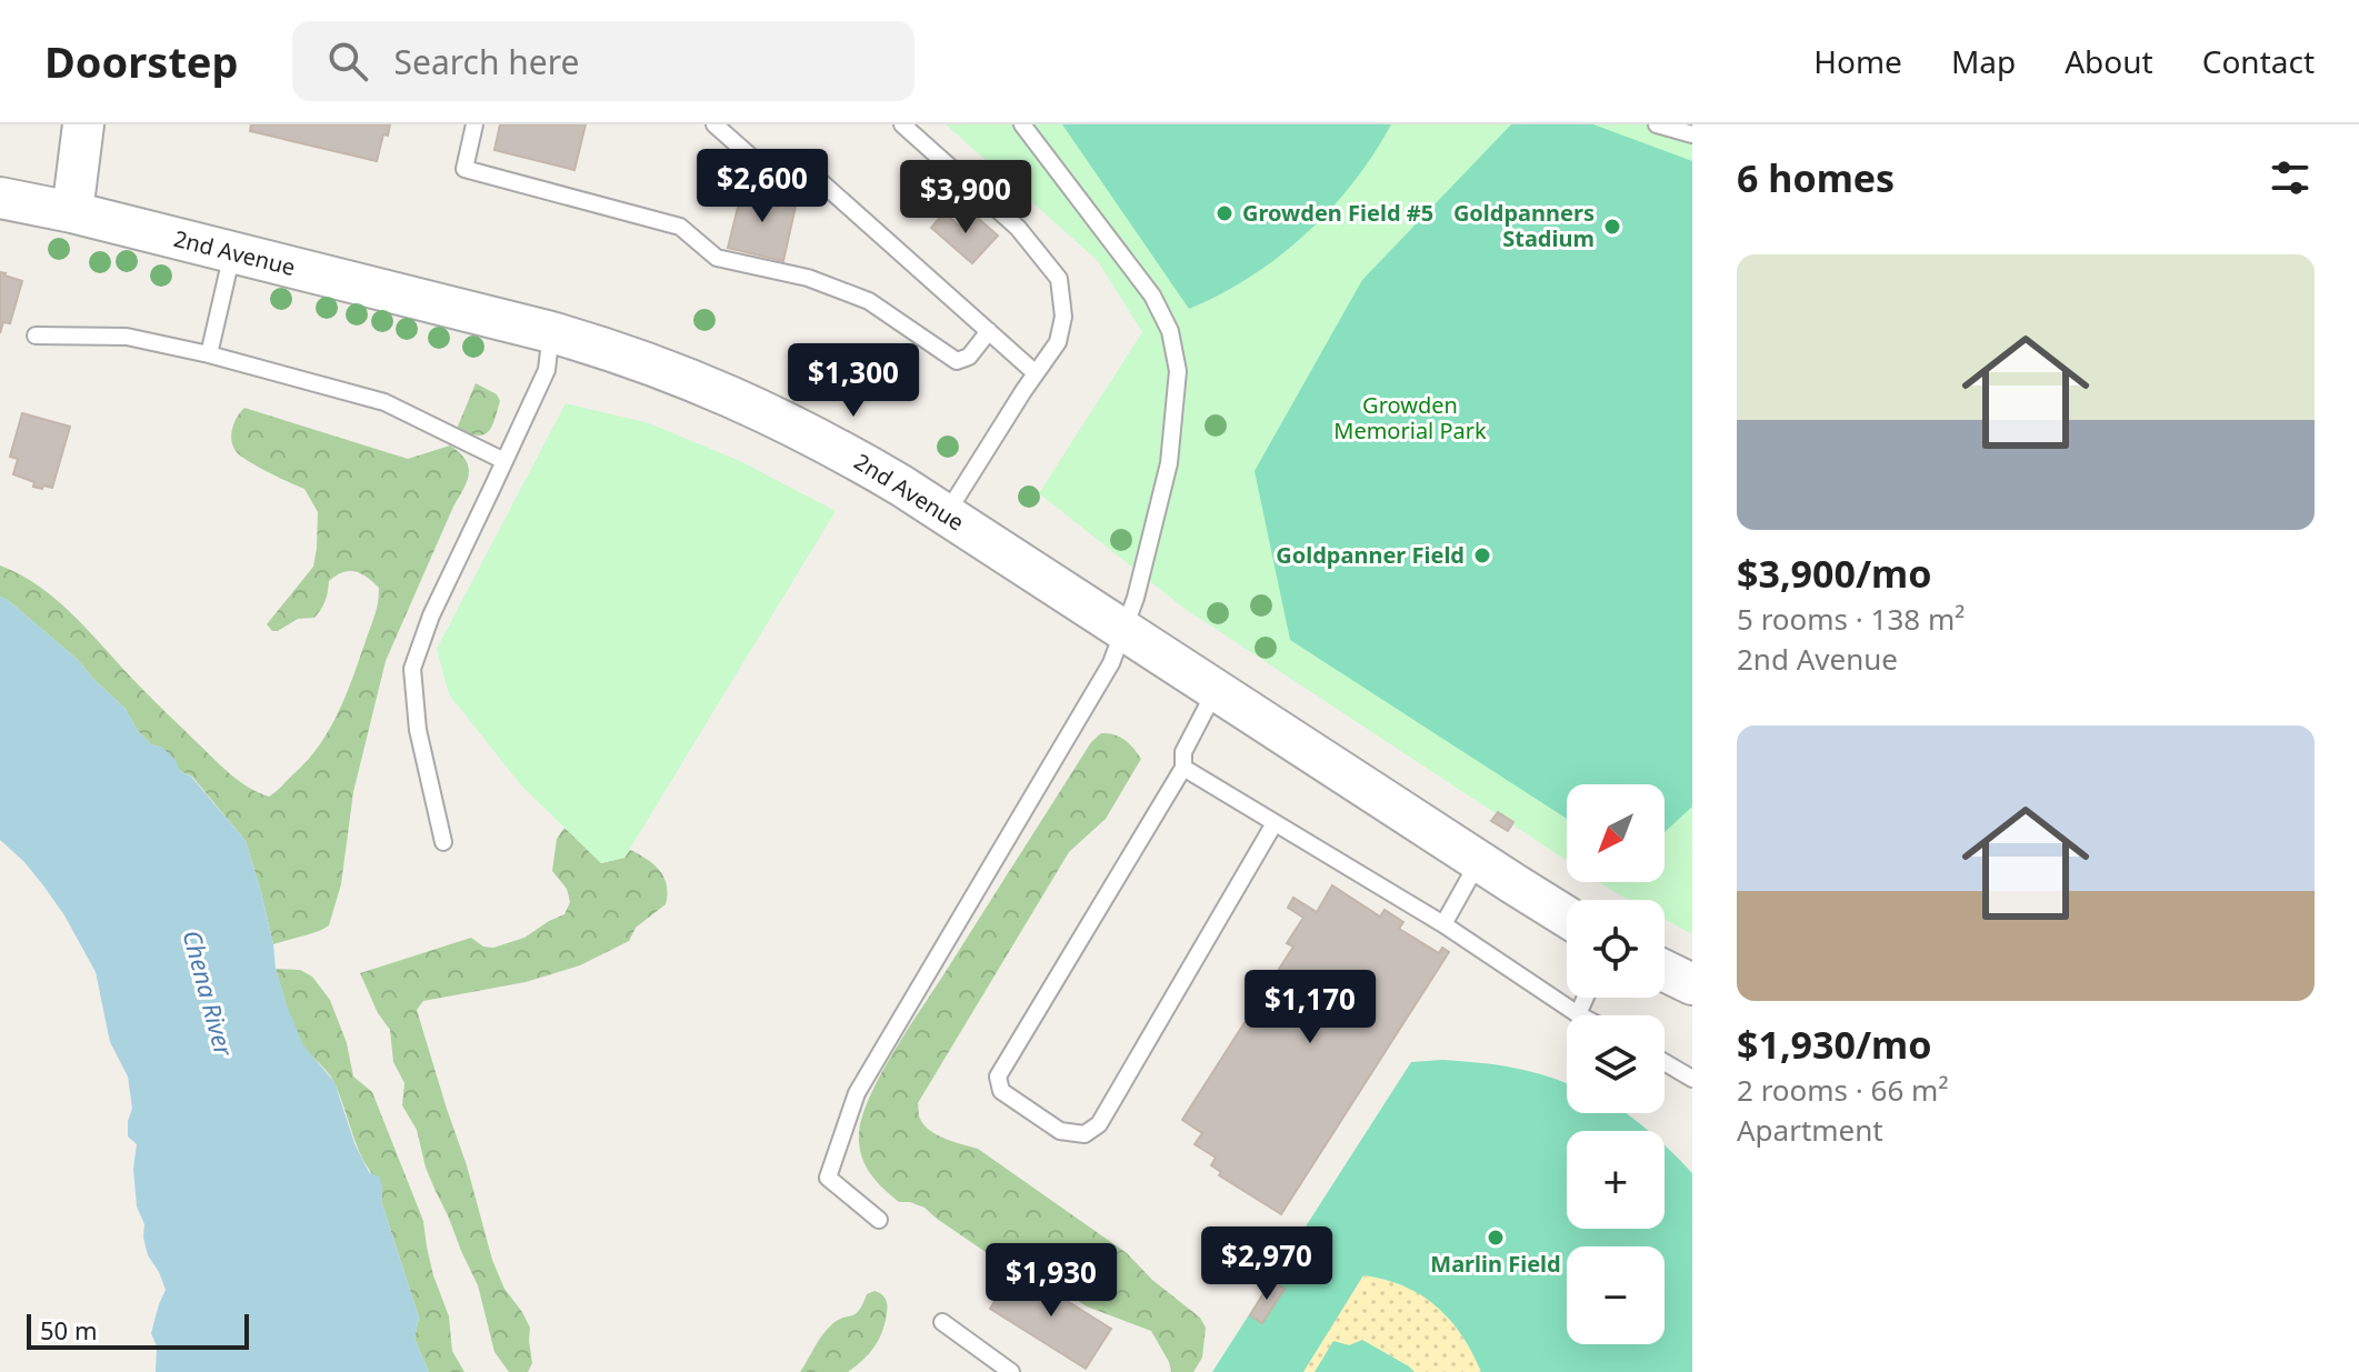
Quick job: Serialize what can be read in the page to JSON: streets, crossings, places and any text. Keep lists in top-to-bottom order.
{
  "streets": {
    "street": ["2nd Avenue"]
  },
  "water": ["Chena River"],
  "parks": ["Growden Memorial Park"],
  "places": [
    "Growden Field #5",
    "Goldpanners Stadium",
    "Goldpanner Field",
    "Marlin Field"
  ],
  "scale_bar": "50 m",
  "north": "bottom left",
  "page": {
    "header": "Doorstep",
    "search": "Search here",
    "nav": [
      "Home",
      "Map",
      "About",
      "Contact"
    ],
    "heading": "6 homes",
    "price": [
      "$2,600",
      "$3,900",
      "$1,300",
      "$1,170",
      "$2,970",
      "$1,930"
    ],
    "list": [
      {
        "name": "$3,900/mo",
        "note": "5 rooms · 138 m² · 2nd Avenue"
      },
      {
        "name": "$1,930/mo",
        "note": "2 rooms · 66 m² · Apartment"
      }
    ],
    "map_buttons": ["+", "−"],
    "scale": "50 m"
  }
}
